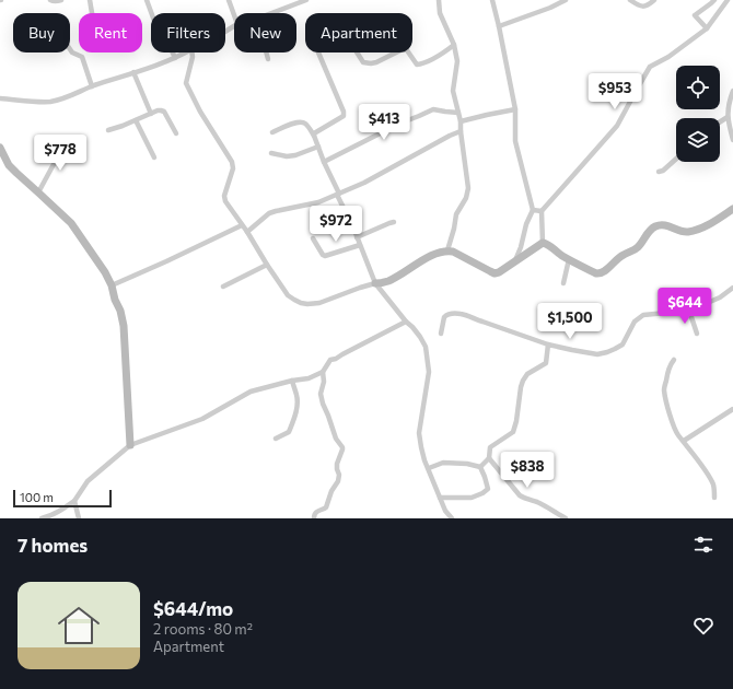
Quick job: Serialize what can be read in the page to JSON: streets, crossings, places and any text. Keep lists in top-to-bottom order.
{
  "scale_bar": "100 m",
  "page": {
    "chip": [
      "Buy",
      "Rent",
      "Filters",
      "New",
      "Apartment"
    ],
    "price": [
      "$953",
      "$413",
      "$778",
      "$972",
      "$644",
      "$1,500",
      "$838"
    ],
    "scale": "100 m",
    "heading": "7 homes",
    "list": [
      {
        "name": "$644/mo",
        "note": "2 rooms · 80 m² · Apartment"
      }
    ]
  }
}
